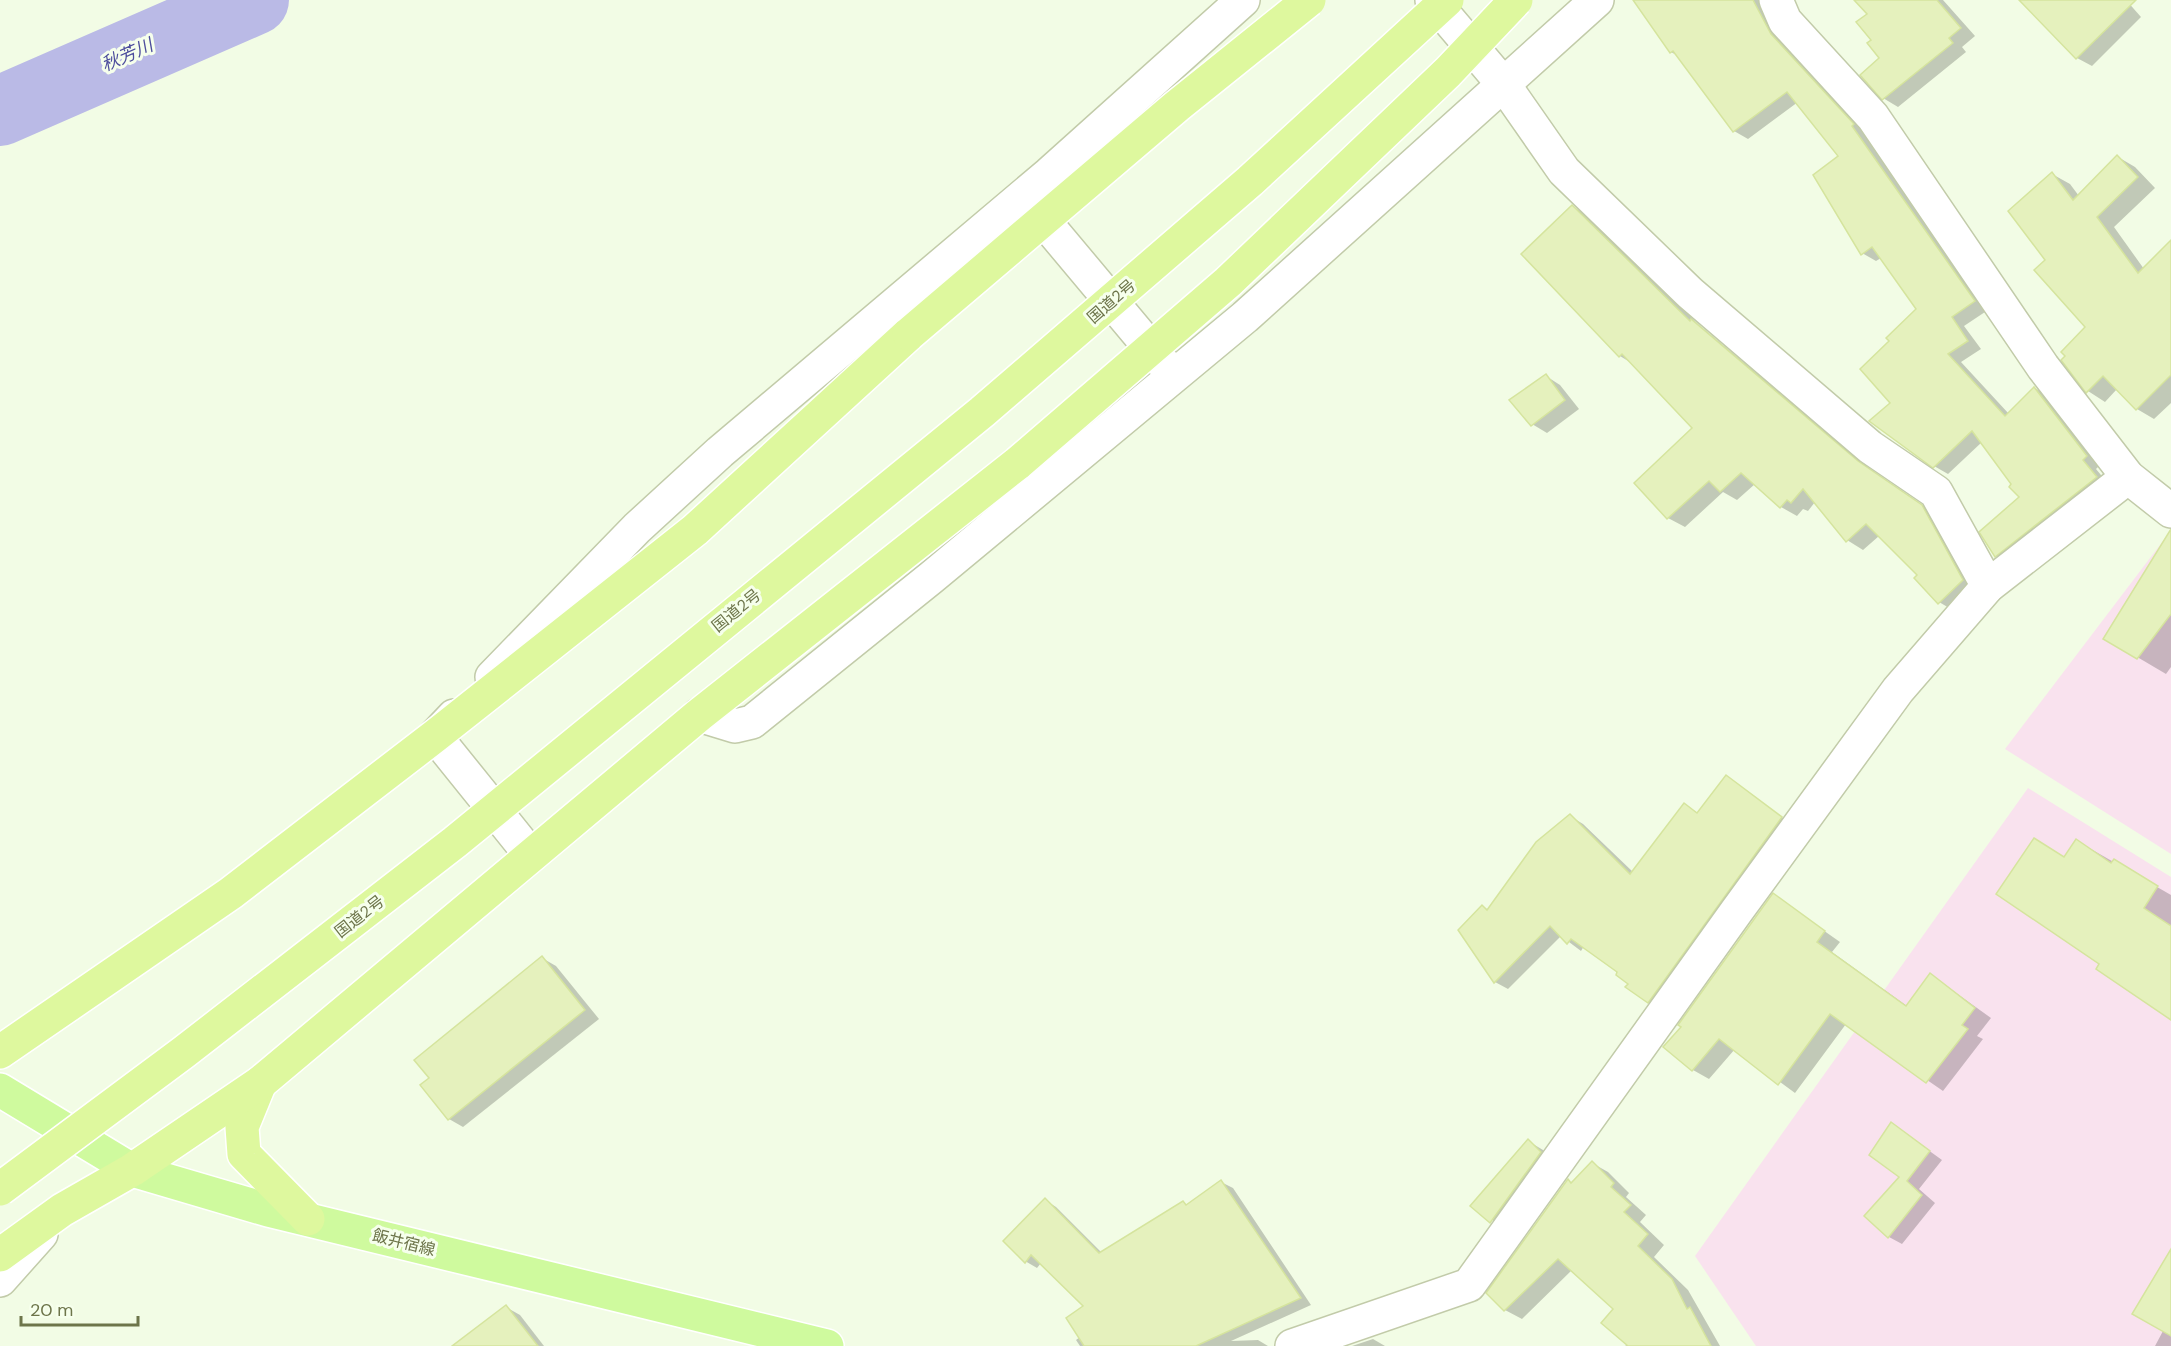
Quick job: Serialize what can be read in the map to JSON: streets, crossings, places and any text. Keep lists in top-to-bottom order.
{
  "streets": {
    "highway": ["国道2号"],
    "main road": ["飯井宿線"]
  },
  "water": ["秋芳川"],
  "scale_bar": "20 m"
}
